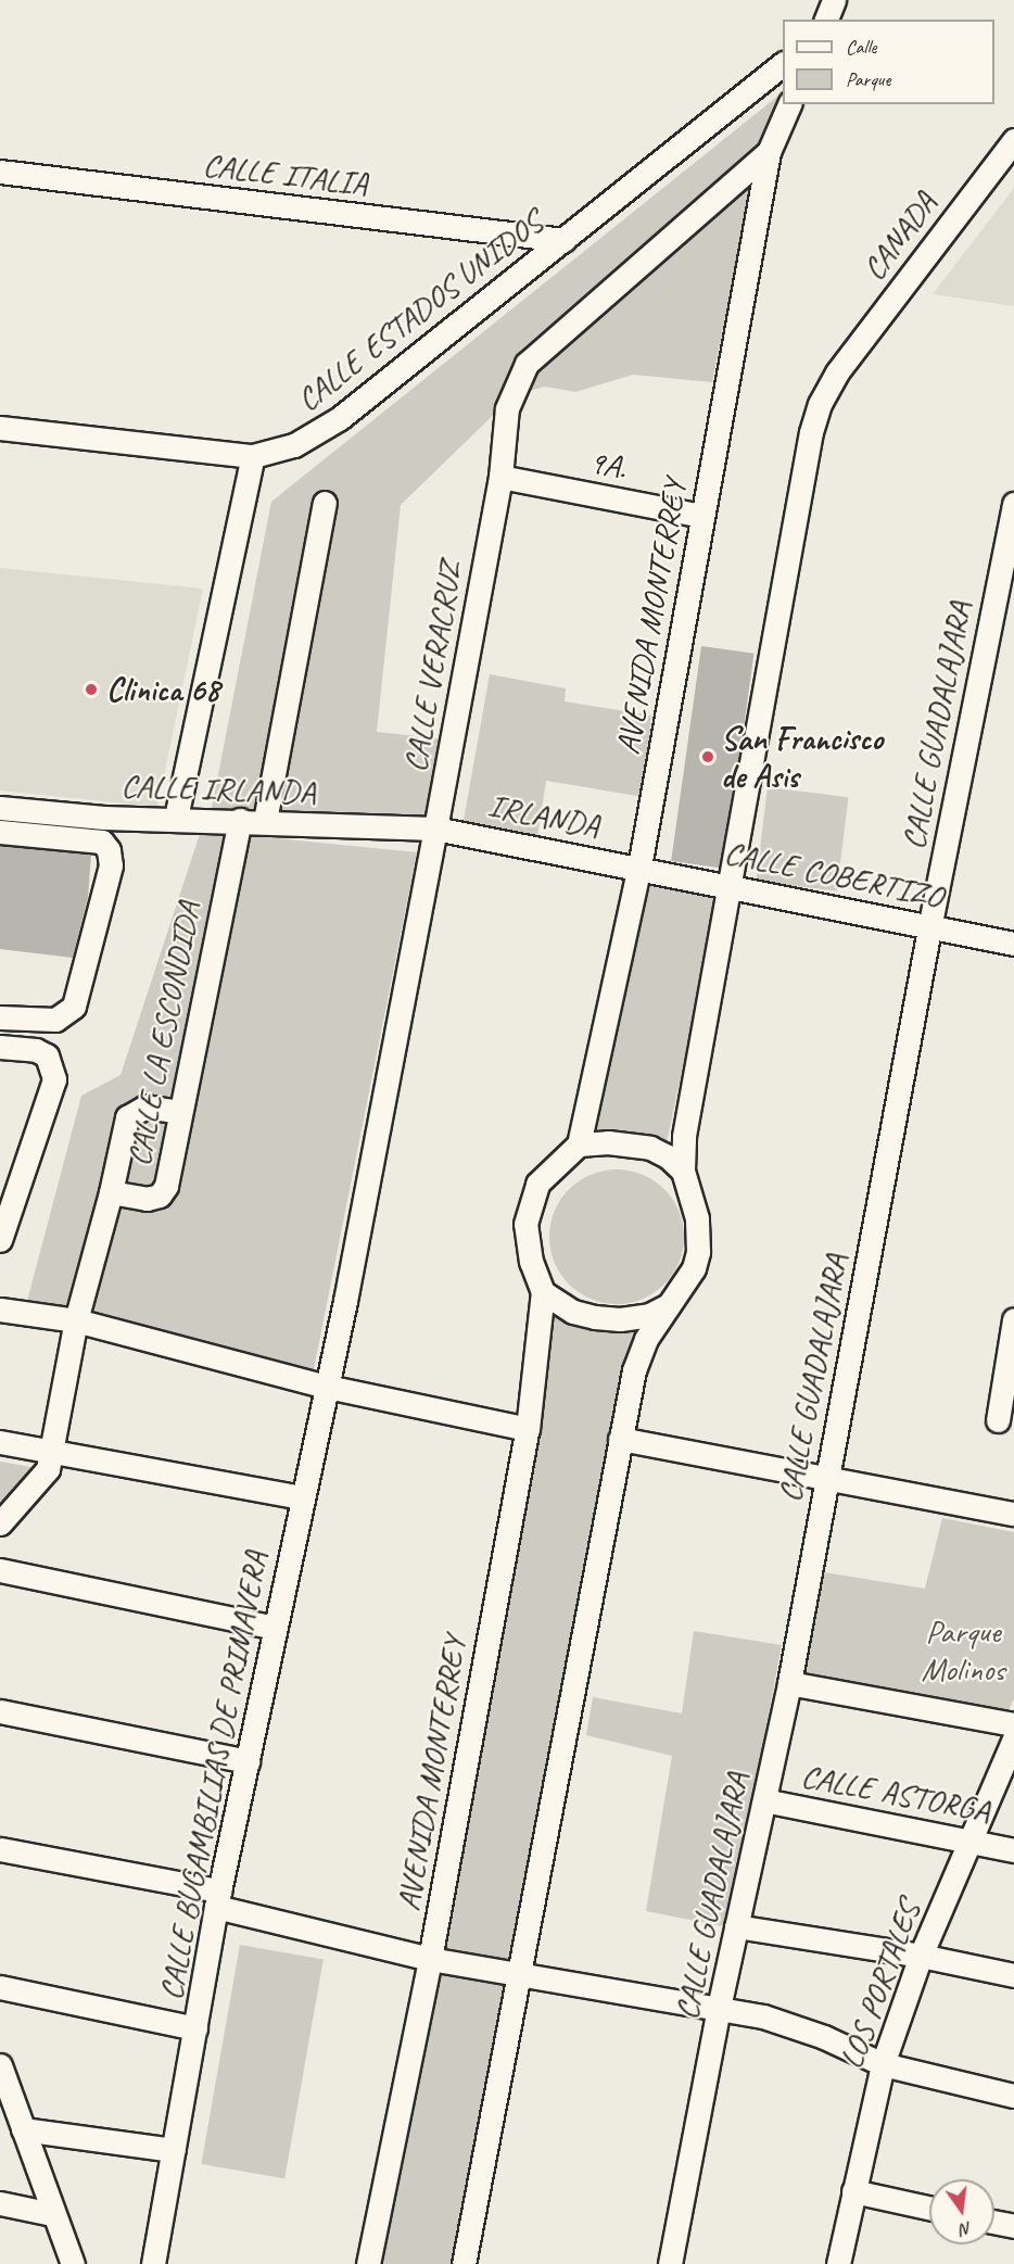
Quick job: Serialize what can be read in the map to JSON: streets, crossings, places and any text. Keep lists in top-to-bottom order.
{
  "streets": {
    "street": [
      "CALLE ITALIA",
      "CANADA",
      "CALLE ESTADOS UNIDOS",
      "9A.",
      "AVENIDA MONTERREY",
      "CALLE VERACRUZ",
      "CALLE GUADALAJARA",
      "CALLE IRLANDA",
      "IRLANDA",
      "CALLE COBERTIZO",
      "CALLE LA ESCONDIDA",
      "CALLE BUGAMBILIAS DE PRIMAVERA",
      "CALLE ASTORGA",
      "LOS PORTALES"
    ]
  },
  "crossings": [
    ["CALLE ITALIA", "CALLE ESTADOS UNIDOS"],
    ["CANADA", "CALLE COBERTIZO"],
    ["9A.", "AVENIDA MONTERREY"],
    ["9A.", "CALLE VERACRUZ"],
    ["AVENIDA MONTERREY", "CALLE VERACRUZ"],
    ["AVENIDA MONTERREY", "IRLANDA"],
    ["AVENIDA MONTERREY", "CALLE COBERTIZO"],
    ["CALLE VERACRUZ", "CALLE IRLANDA"],
    ["CALLE VERACRUZ", "IRLANDA"],
    ["CALLE VERACRUZ", "CALLE BUGAMBILIAS DE PRIMAVERA"],
    ["CALLE GUADALAJARA", "CALLE COBERTIZO"],
    ["CALLE GUADALAJARA", "CALLE ASTORGA"],
    ["CALLE IRLANDA", "IRLANDA"],
    ["CALLE IRLANDA", "CALLE LA ESCONDIDA"],
    ["IRLANDA", "CALLE COBERTIZO"],
    ["CALLE ASTORGA", "LOS PORTALES"]
  ],
  "parks": ["Parque Molinos"],
  "places": ["Clinica 68", "San Francisco de Asis"],
  "legend": ["Calle", "Parque"],
  "north": "bottom"
}
